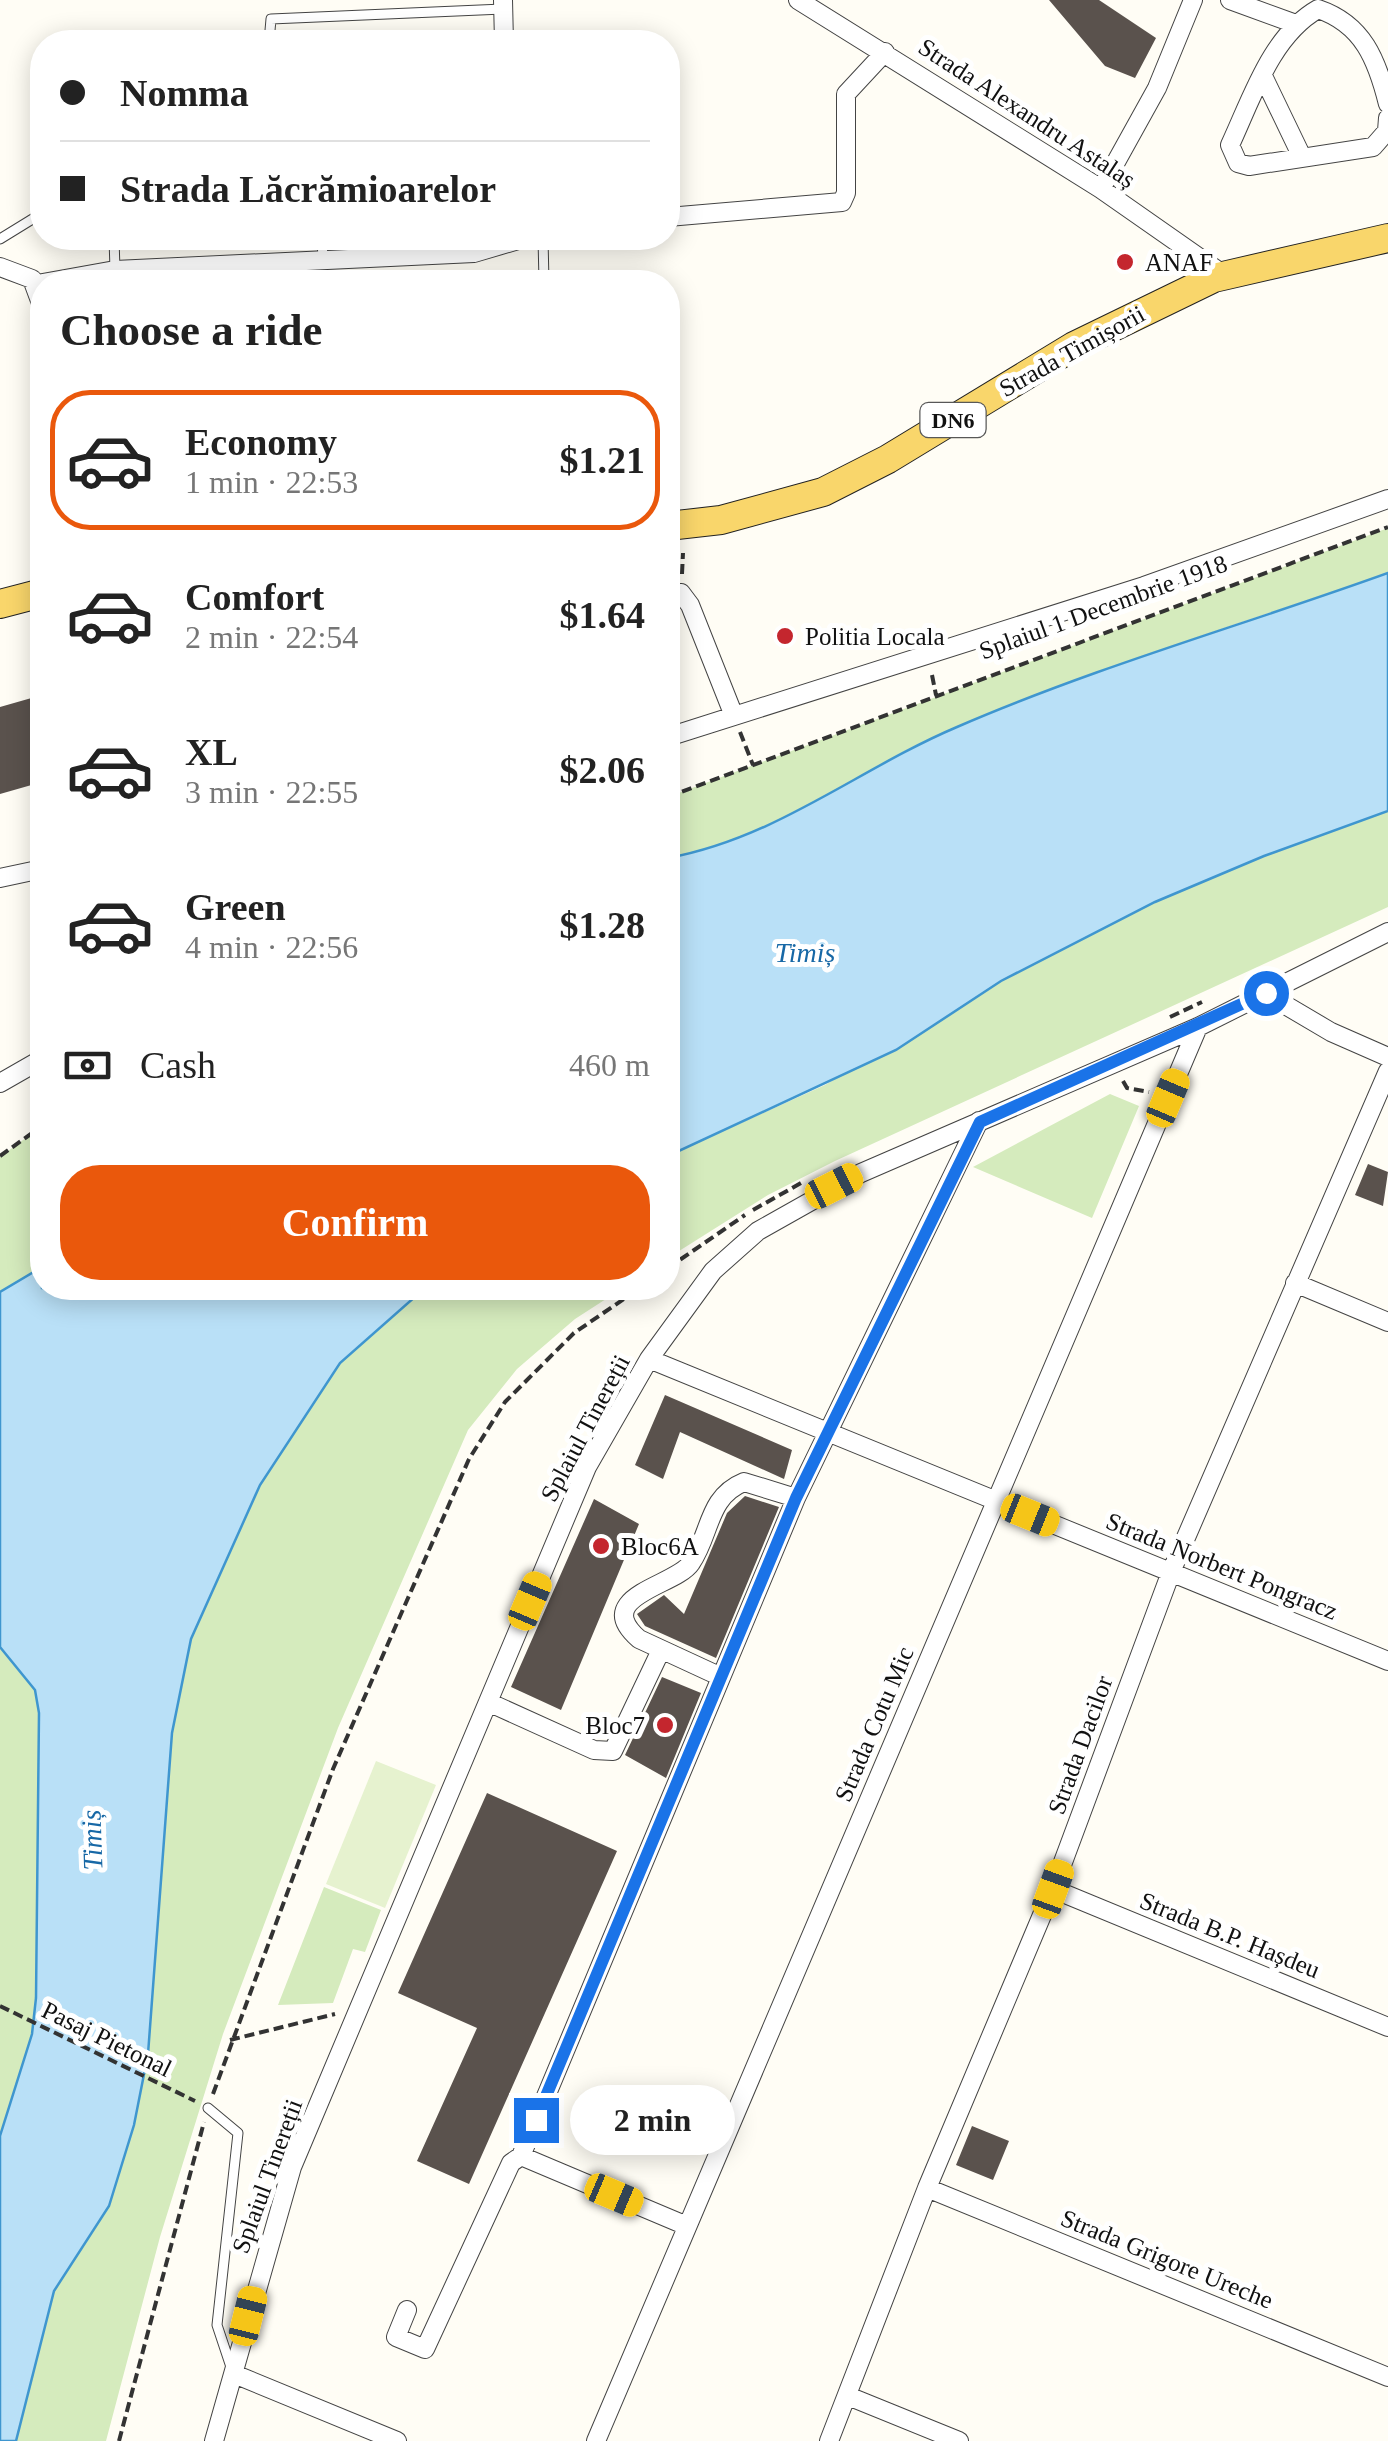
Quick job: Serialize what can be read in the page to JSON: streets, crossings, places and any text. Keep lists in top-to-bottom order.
{
  "streets": {
    "main road": ["Strada Timișorii", "DN6"],
    "street": [
      "Strada Alexandru Astalaș",
      "Splaiul 1 Decembrie 1918",
      "Splaiul Tinereții",
      "Strada Norbert Pongracz",
      "Strada Cotu Mic",
      "Strada Dacilor",
      "Strada B.P. Hașdeu",
      "Strada Grigore Ureche"
    ],
    "path": ["Pasaj Pietonal"]
  },
  "crossings": [
    ["Strada Alexandru Astalaș", "Strada Timișorii"],
    ["Splaiul Tinereții", "Strada Norbert Pongracz"],
    ["Splaiul Tinereții", "Strada Cotu Mic"],
    ["Splaiul Tinereții", "Pasaj Pietonal"],
    ["Strada Norbert Pongracz", "Strada Cotu Mic"],
    ["Strada Norbert Pongracz", "Strada Dacilor"],
    ["Strada Dacilor", "Strada B.P. Hașdeu"],
    ["Strada Dacilor", "Strada Grigore Ureche"]
  ],
  "water": ["Timiș"],
  "places": [
    "ANAF",
    "Politia Locala",
    "Bloc6A",
    "Bloc7"
  ],
  "page": {
    "banner": ["Nomma", "Strada Lăcrămioarelor"],
    "heading": "Choose a ride",
    "list": [
      {
        "name": "Economy",
        "note": "1 min · 22:53",
        "value": "$1.21"
      },
      {
        "name": "Comfort",
        "note": "2 min · 22:54",
        "value": "$1.64"
      },
      {
        "name": "XL",
        "note": "3 min · 22:55",
        "value": "$2.06"
      },
      {
        "name": "Green",
        "note": "4 min · 22:56",
        "value": "$1.28"
      }
    ],
    "pay": ["Cash", "460 m"],
    "buttons": "Confirm",
    "bubble": "2 min"
  }
}
